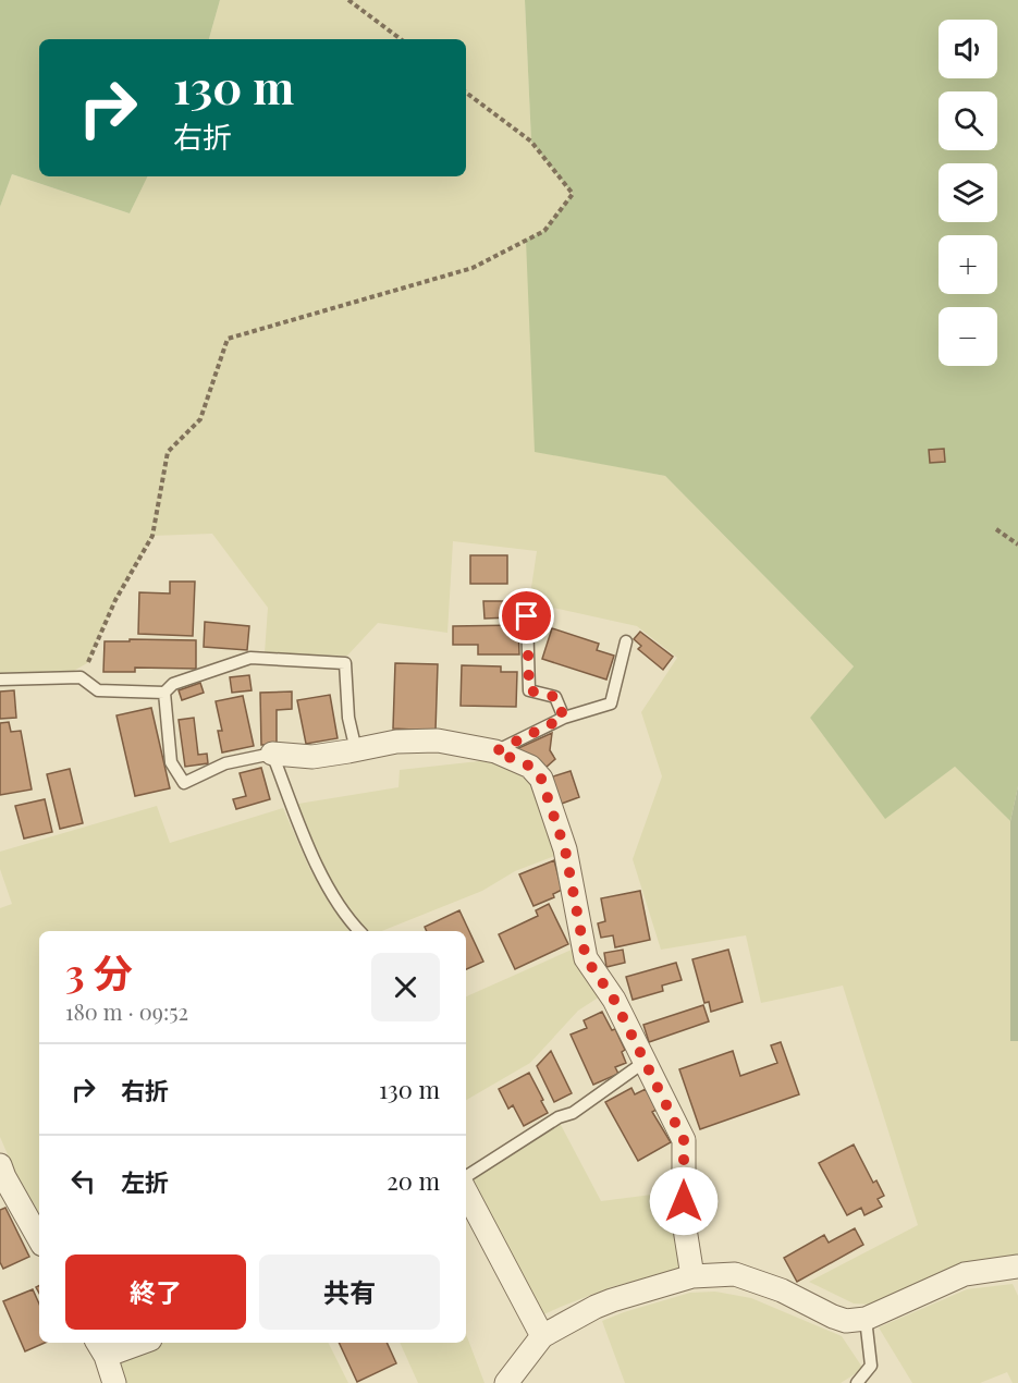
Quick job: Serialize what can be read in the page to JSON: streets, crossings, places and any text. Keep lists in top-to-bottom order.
{
  "page": {
    "map_buttons": ["+", "−"],
    "turn": ["130 m", "右折"],
    "heading": ["3 分", "180 m · 09:52"],
    "list": [
      {
        "name": "右折",
        "value": "130 m"
      },
      {
        "name": "左折",
        "value": "20 m"
      }
    ],
    "buttons": ["終了", "共有"]
  }
}
